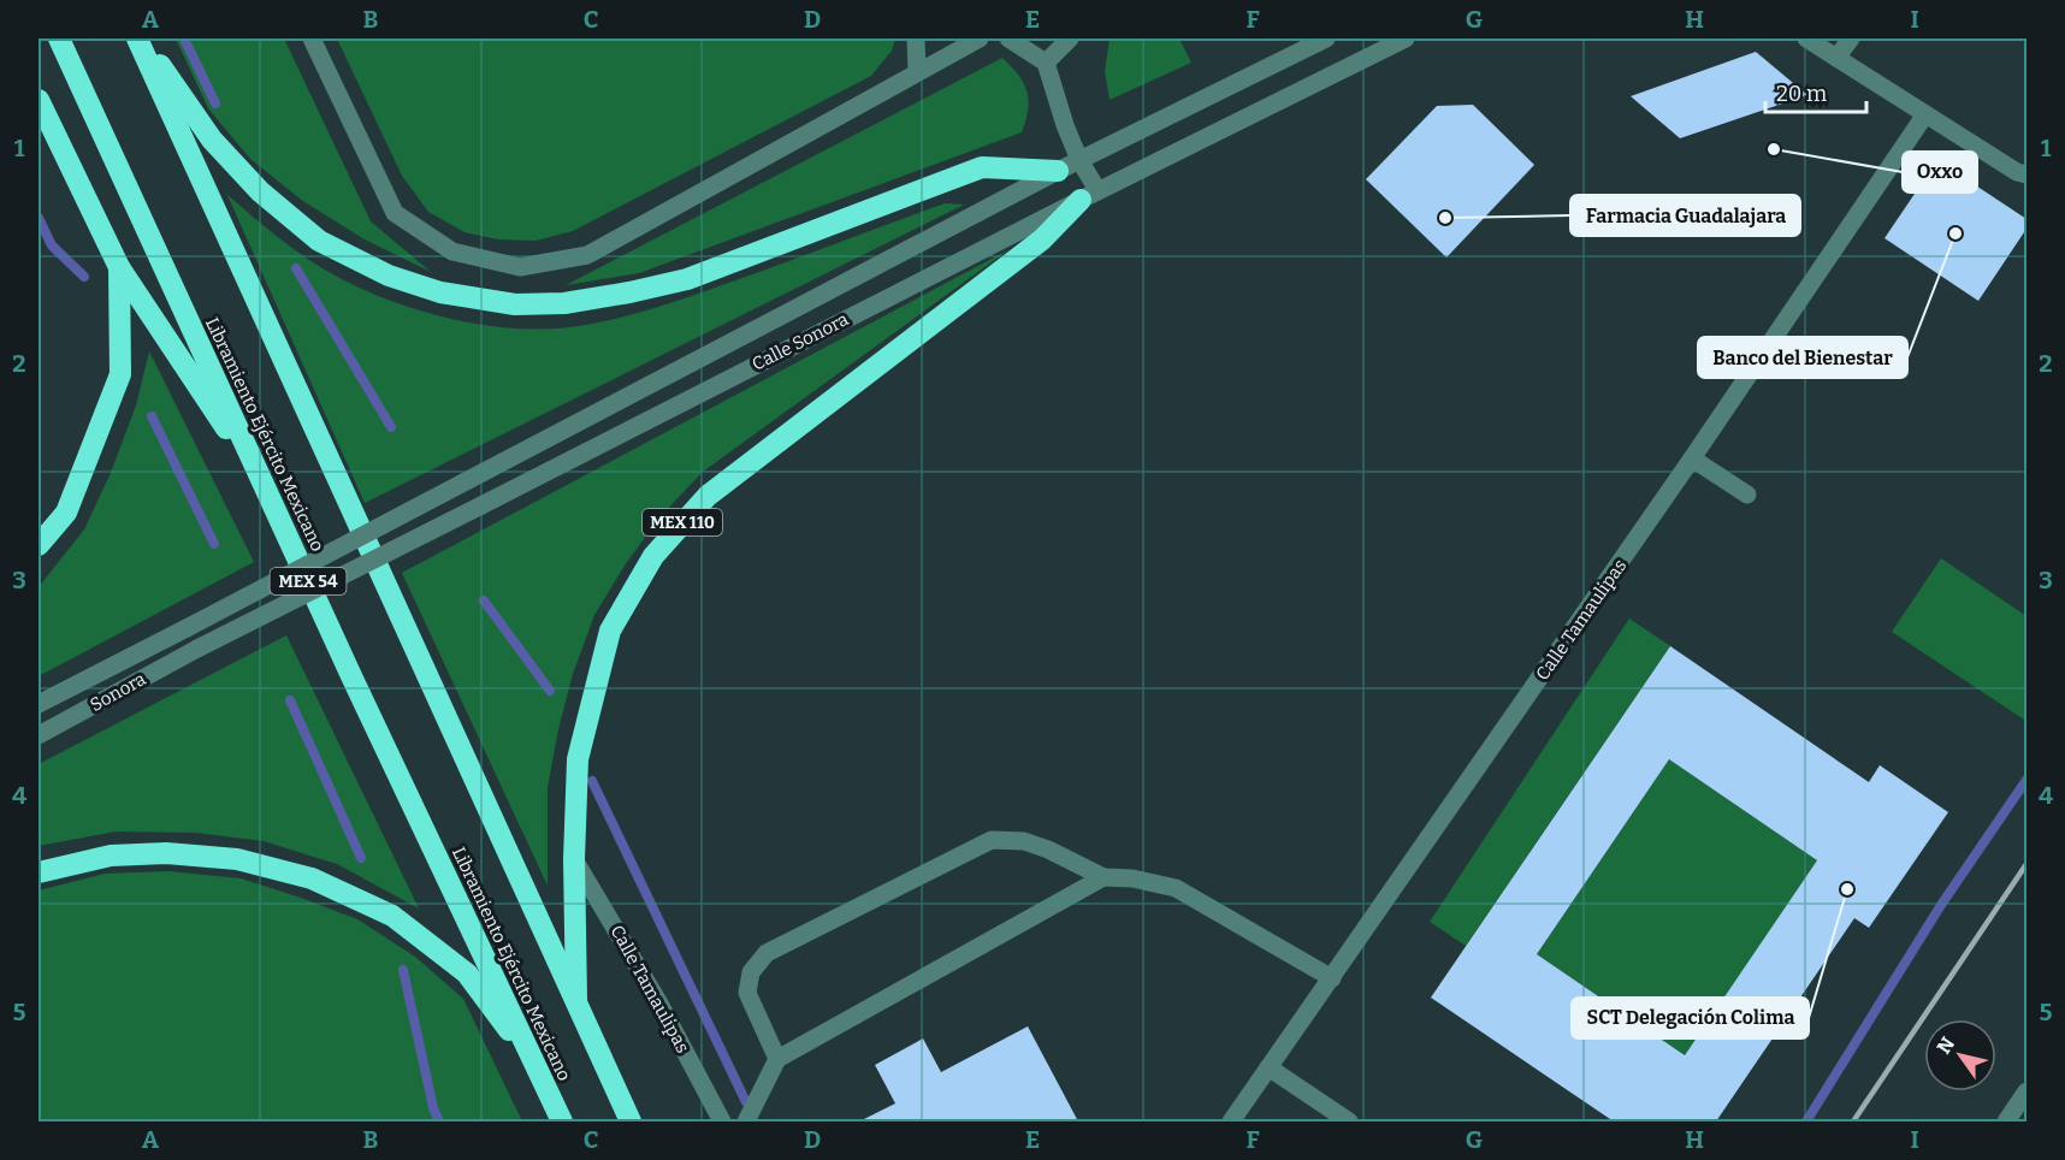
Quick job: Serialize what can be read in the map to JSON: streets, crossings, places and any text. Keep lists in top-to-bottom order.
{
  "streets": {
    "highway": ["Libramiento Ejército Mexicano", "MEX 110", "MEX 54"],
    "street": ["Calle Sonora", "Calle Tamaulipas", "Sonora"]
  },
  "crossings": [
    ["Calle Sonora", "MEX 110"],
    ["Calle Sonora", "Sonora"],
    ["MEX 110", "Calle Tamaulipas"]
  ],
  "places": [
    "Oxxo",
    "Farmacia Guadalajara",
    "Banco del Bienestar",
    "SCT Delegación Colima"
  ],
  "scale_bar": "20 m",
  "north": "top left",
  "grid": {
    "columns": [
      "A",
      "B",
      "C",
      "D",
      "E",
      "F",
      "G",
      "H",
      "I"
    ],
    "rows": [
      "1",
      "2",
      "3",
      "4",
      "5"
    ]
  }
}
